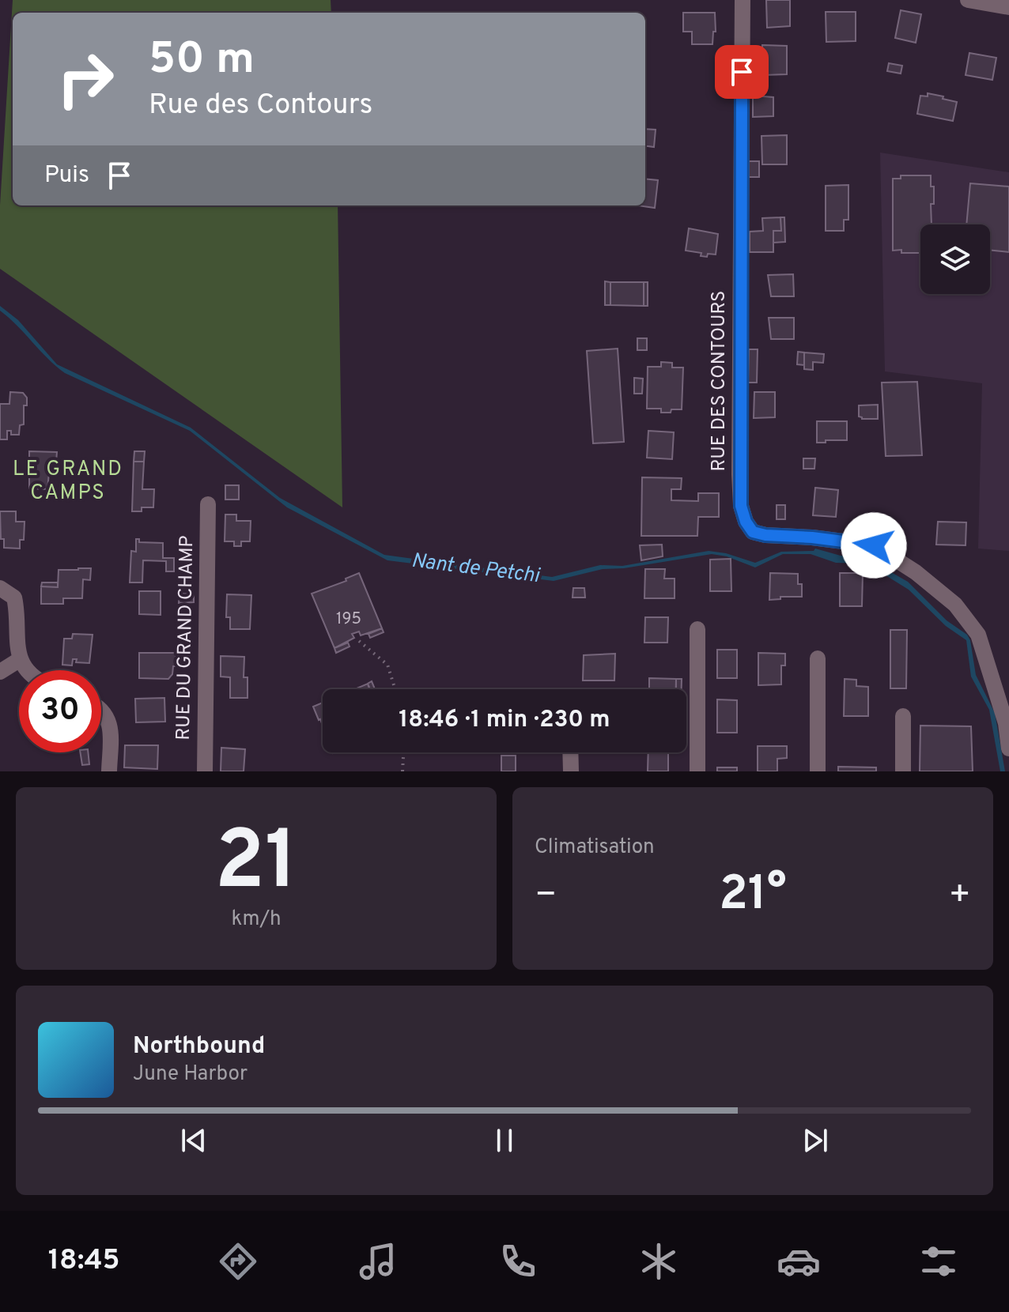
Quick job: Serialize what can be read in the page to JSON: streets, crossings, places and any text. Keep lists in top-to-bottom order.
{
  "streets": {
    "street": ["RUE DES CONTOURS", "RUE DU GRAND CHAMP"]
  },
  "districts": ["LE GRAND CAMPS"],
  "water": ["Nant de Petchi"],
  "house_numbers": ["195"],
  "page": {
    "turn": ["50 m", "Rue des Contours"],
    "then": "Puis",
    "limit": "30",
    "trip": "18:46 · 1 min · 230 m",
    "tile": [
      ["21", "km/h"],
      "Climatisation"
    ],
    "heat": ["−", "21°", "+"],
    "song": ["Northbound", "June Harbor"],
    "tabs": "18:45"
  }
}
